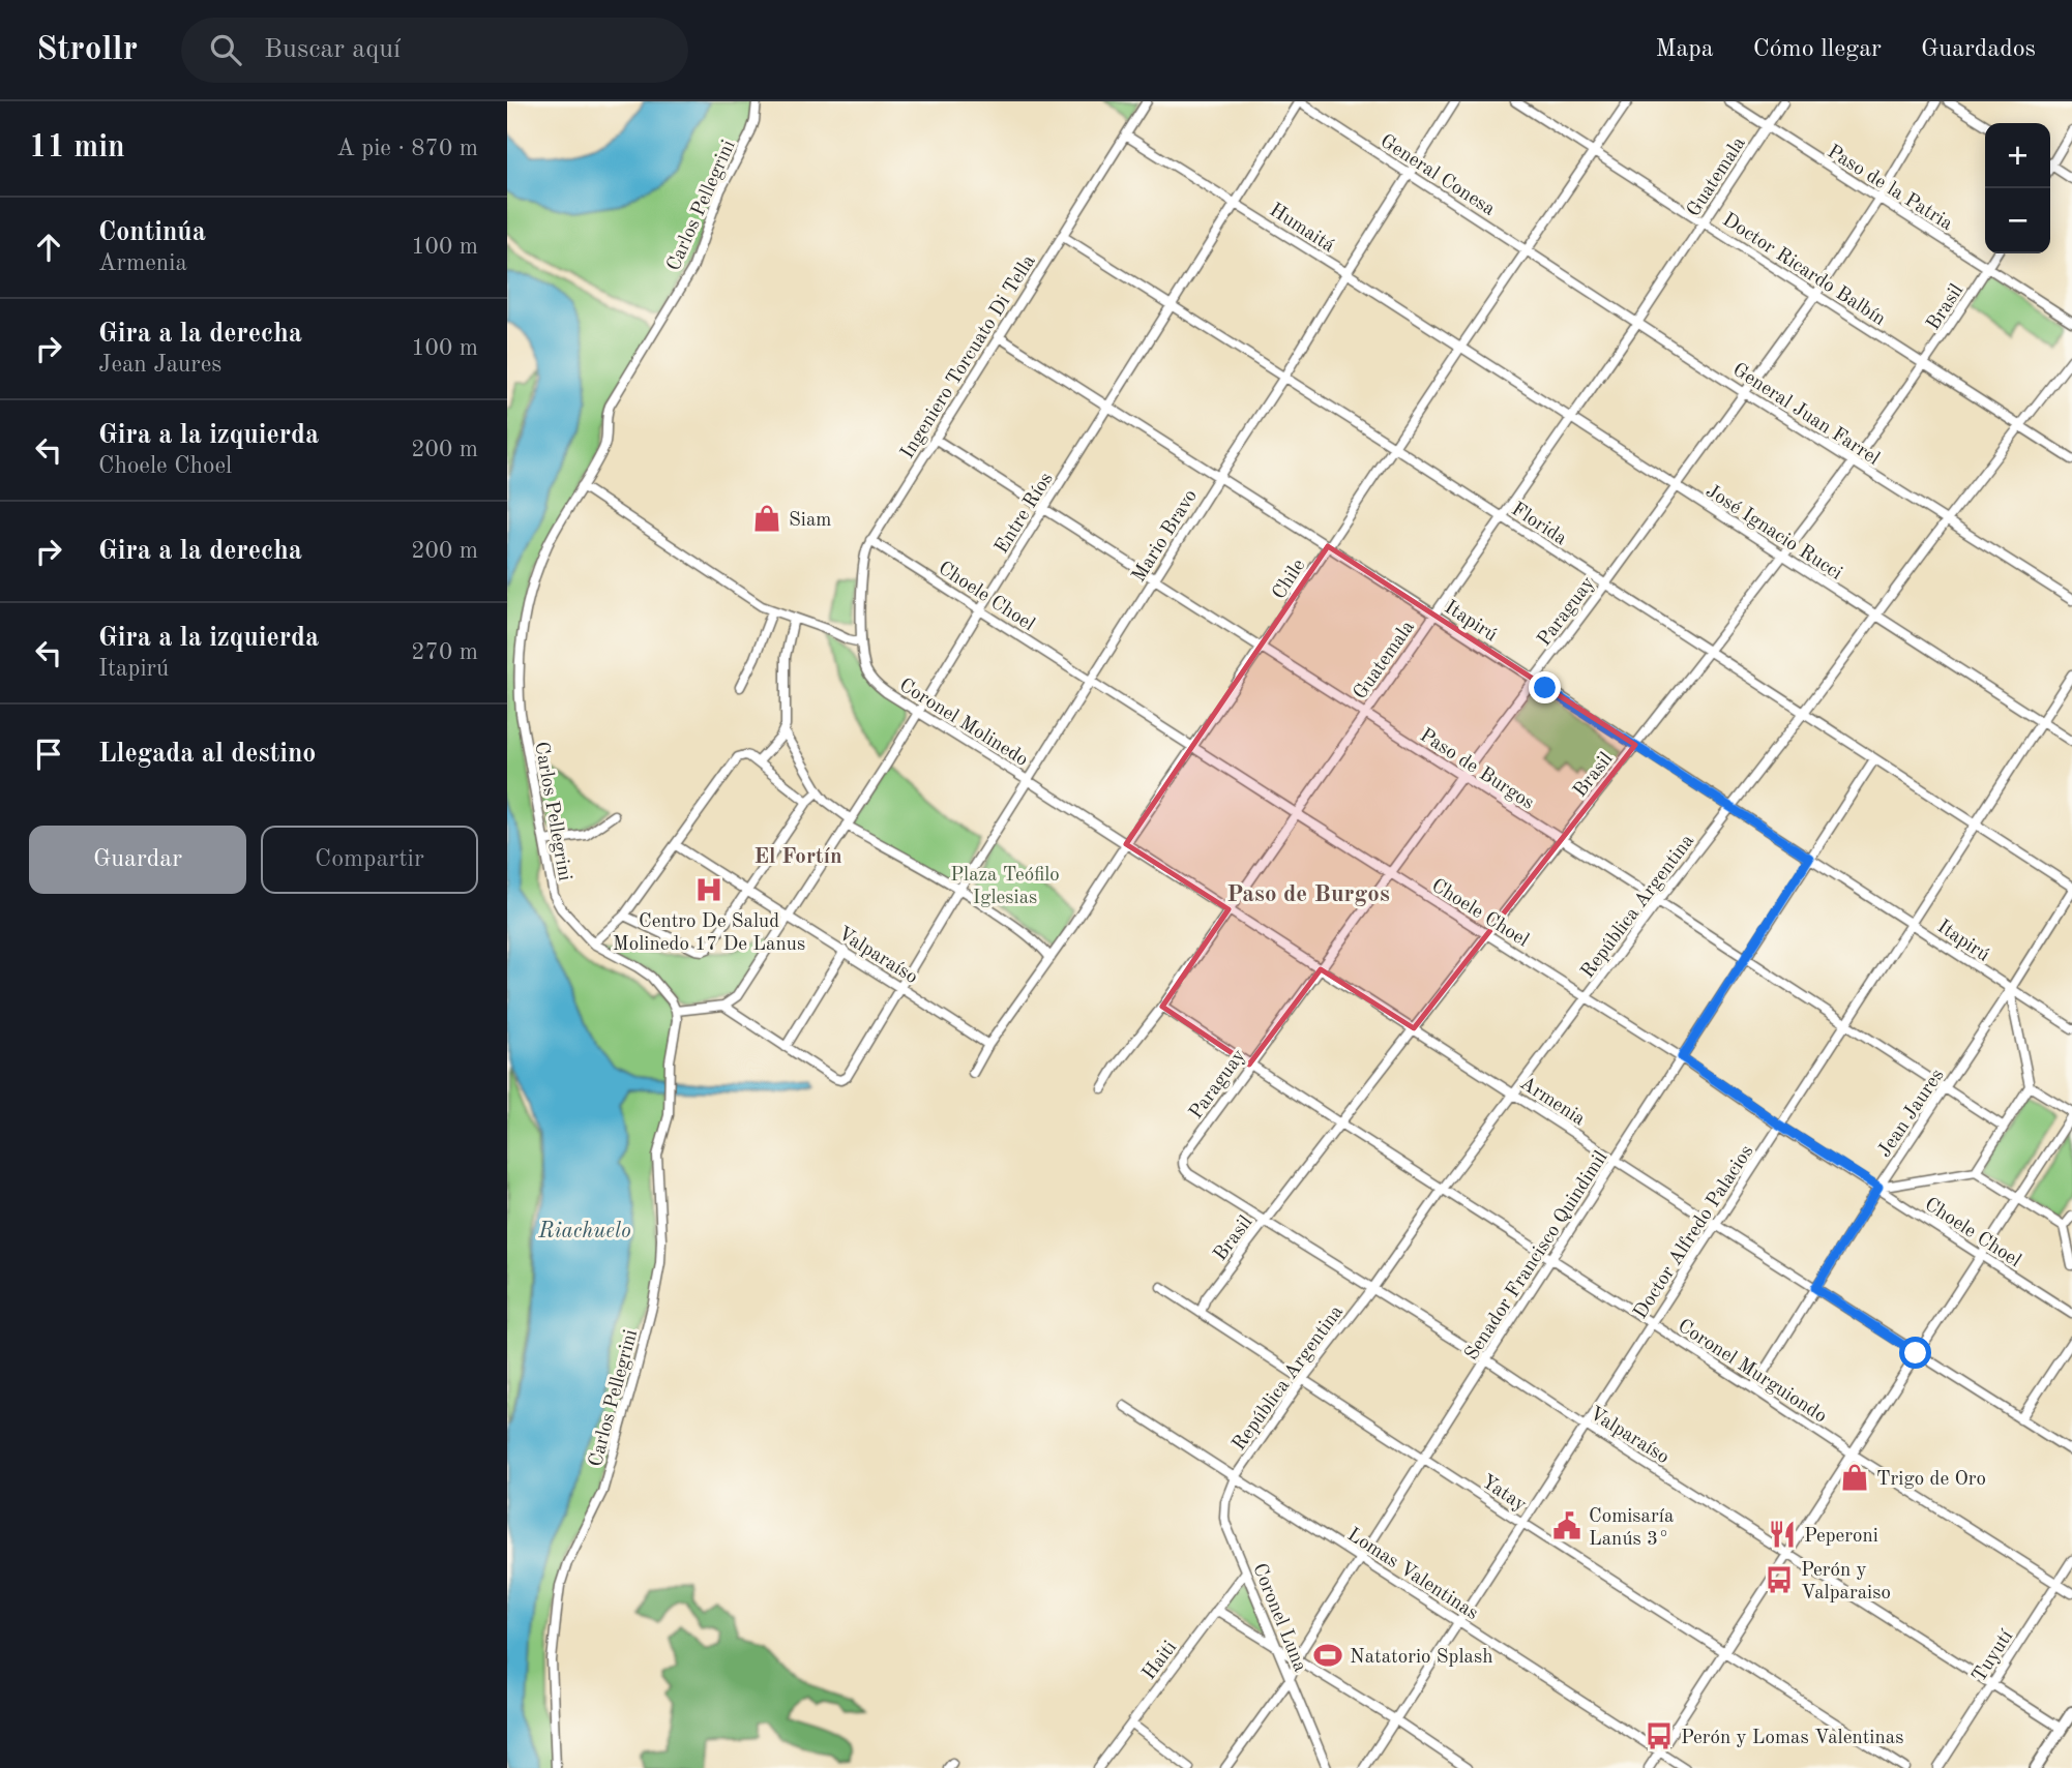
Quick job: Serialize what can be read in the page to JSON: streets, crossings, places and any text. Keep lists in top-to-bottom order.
{
  "streets": {
    "street": [
      "General Conesa",
      "Guatemala",
      "Paso de la Patria",
      "Carlos Pellegrini",
      "Humaitá",
      "Doctor Ricardo Balbín",
      "Brasil",
      "Ingeniero Torcuato Di Tella",
      "General Juan Farrel",
      "Entre Ríos",
      "Florida",
      "José Ignacio Rucci",
      "Mario Bravo",
      "Chile",
      "Choele Choel",
      "Paraguay",
      "Itapirú",
      "Coronel Molinedo",
      "Paso de Burgos",
      "República Argentina",
      "Valparaíso",
      "Armenia",
      "Jean Jaures",
      "Doctor Alfredo Palacios",
      "Senador Francisco Quindimil",
      "Coronel Murguiondo",
      "Yatay",
      "Lomas Valentinas",
      "Coronel Luna",
      "Tuyutí",
      "Haiti"
    ]
  },
  "crossings": [
    ["General Conesa", "General Juan Farrel"],
    ["General Conesa", "Entre Ríos"],
    ["General Conesa", "Mario Bravo"],
    ["General Conesa", "Chile"],
    ["Guatemala", "Paso de la Patria"],
    ["Guatemala", "Doctor Ricardo Balbín"],
    ["Guatemala", "General Juan Farrel"],
    ["Guatemala", "Florida"],
    ["Guatemala", "José Ignacio Rucci"],
    ["Guatemala", "Choele Choel"],
    ["Guatemala", "Itapirú"],
    ["Guatemala", "Paso de Burgos"],
    ["Guatemala", "Armenia"],
    ["Guatemala", "Coronel Murguiondo"],
    ["Paso de la Patria", "Brasil"],
    ["Paso de la Patria", "Paraguay"],
    ["Humaitá", "Ingeniero Torcuato Di Tella"],
    ["Humaitá", "Entre Ríos"],
    ["Humaitá", "José Ignacio Rucci"],
    ["Humaitá", "Mario Bravo"],
    ["Humaitá", "Chile"],
    ["Doctor Ricardo Balbín", "Brasil"],
    ["Doctor Ricardo Balbín", "Chile"],
    ["Doctor Ricardo Balbín", "Paraguay"],
    ["Doctor Ricardo Balbín", "República Argentina"],
    ["Brasil", "General Juan Farrel"],
    ["Brasil", "Florida"],
    ["Brasil", "José Ignacio Rucci"],
    ["Brasil", "Choele Choel"],
    ["Brasil", "Itapirú"],
    ["Brasil", "Paso de Burgos"],
    ["Brasil", "Valparaíso"],
    ["Brasil", "Armenia"],
    ["Brasil", "Coronel Murguiondo"],
    ["Brasil", "Yatay"],
    ["Ingeniero Torcuato Di Tella", "Florida"],
    ["Ingeniero Torcuato Di Tella", "Choele Choel"],
    ["Ingeniero Torcuato Di Tella", "Itapirú"],
    ["Ingeniero Torcuato Di Tella", "Coronel Molinedo"],
    ["Ingeniero Torcuato Di Tella", "Paso de Burgos"],
    ["General Juan Farrel", "Chile"],
    ["General Juan Farrel", "Paraguay"],
    ["General Juan Farrel", "República Argentina"],
    ["Entre Ríos", "Florida"],
    ["Entre Ríos", "Choele Choel"],
    ["Entre Ríos", "Itapirú"],
    ["Entre Ríos", "Coronel Molinedo"],
    ["Entre Ríos", "Paso de Burgos"],
    ["Entre Ríos", "Valparaíso"],
    ["Florida", "Mario Bravo"],
    ["Florida", "Chile"],
    ["Florida", "Paraguay"],
    ["Florida", "República Argentina"],
    ["Florida", "Jean Jaures"],
    ["Florida", "Doctor Alfredo Palacios"],
    ["Florida", "Senador Francisco Quindimil"],
    ["José Ignacio Rucci", "Chile"],
    ["José Ignacio Rucci", "Paraguay"],
    ["José Ignacio Rucci", "República Argentina"],
    ["José Ignacio Rucci", "Doctor Alfredo Palacios"],
    ["Mario Bravo", "Choele Choel"],
    ["Mario Bravo", "Itapirú"],
    ["Mario Bravo", "Coronel Molinedo"],
    ["Mario Bravo", "Paso de Burgos"],
    ["Mario Bravo", "Valparaíso"],
    ["Chile", "Choele Choel"],
    ["Chile", "Itapirú"],
    ["Chile", "Coronel Molinedo"],
    ["Chile", "Paso de Burgos"],
    ["Chile", "Valparaíso"],
    ["Chile", "Armenia"],
    ["Choele Choel", "Paraguay"],
    ["Choele Choel", "República Argentina"],
    ["Choele Choel", "Jean Jaures"],
    ["Choele Choel", "Doctor Alfredo Palacios"],
    ["Choele Choel", "Senador Francisco Quindimil"],
    ["Paraguay", "Itapirú"],
    ["Paraguay", "Paso de Burgos"],
    ["Paraguay", "Valparaíso"],
    ["Paraguay", "Armenia"],
    ["Paraguay", "Coronel Murguiondo"],
    ["Itapirú", "República Argentina"],
    ["Itapirú", "Jean Jaures"],
    ["Itapirú", "Doctor Alfredo Palacios"],
    ["Itapirú", "Senador Francisco Quindimil"],
    ["Coronel Molinedo", "Armenia"],
    ["Paso de Burgos", "República Argentina"],
    ["Paso de Burgos", "Jean Jaures"],
    ["Paso de Burgos", "Doctor Alfredo Palacios"],
    ["Paso de Burgos", "Senador Francisco Quindimil"],
    ["República Argentina", "Valparaíso"],
    ["República Argentina", "Armenia"],
    ["República Argentina", "Coronel Murguiondo"],
    ["República Argentina", "Yatay"],
    ["República Argentina", "Lomas Valentinas"],
    ["República Argentina", "Coronel Luna"],
    ["Valparaíso", "Doctor Alfredo Palacios"],
    ["Valparaíso", "Senador Francisco Quindimil"],
    ["Valparaíso", "Tuyutí"],
    ["Armenia", "Jean Jaures"],
    ["Armenia", "Doctor Alfredo Palacios"],
    ["Armenia", "Senador Francisco Quindimil"],
    ["Jean Jaures", "Coronel Murguiondo"],
    ["Doctor Alfredo Palacios", "Coronel Murguiondo"],
    ["Doctor Alfredo Palacios", "Yatay"],
    ["Doctor Alfredo Palacios", "Lomas Valentinas"],
    ["Senador Francisco Quindimil", "Coronel Murguiondo"],
    ["Senador Francisco Quindimil", "Yatay"],
    ["Senador Francisco Quindimil", "Lomas Valentinas"],
    ["Senador Francisco Quindimil", "Coronel Luna"],
    ["Coronel Murguiondo", "Tuyutí"],
    ["Lomas Valentinas", "Coronel Luna"],
    ["Coronel Luna", "Haiti"]
  ],
  "districts": ["El Fortín", "Paso de Burgos"],
  "water": ["Riachuelo"],
  "parks": ["Plaza Teófilo Iglesias"],
  "places": {
    "shop": ["Siam", "Trigo de Oro"],
    "hospital": ["Centro De Salud Molinedo 17 De Lanus"],
    "public building": ["Comisaría Lanús 3°"],
    "restaurant": ["Peperoni"],
    "bus stop": ["Perón y Valparaiso", "Perón y Lomas Valentinas"],
    "sports": ["Natatorio Splash"]
  },
  "page": {
    "header": "Strollr",
    "search": "Buscar aquí",
    "nav": ["Mapa", "Cómo llegar", "Guardados"],
    "heading": ["11 min", "A pie · 870 m"],
    "map_buttons": ["+", "−"],
    "list": [
      ["Continúa", "Armenia", "100 m"],
      ["Gira a la derecha", "Jean Jaures", "100 m"],
      ["Gira a la izquierda", "Choele Choel", "200 m"],
      ["Gira a la derecha", "200 m"],
      ["Gira a la izquierda", "Itapirú", "270 m"],
      "Llegada al destino"
    ],
    "buttons": ["Guardar", "Compartir"]
  }
}
